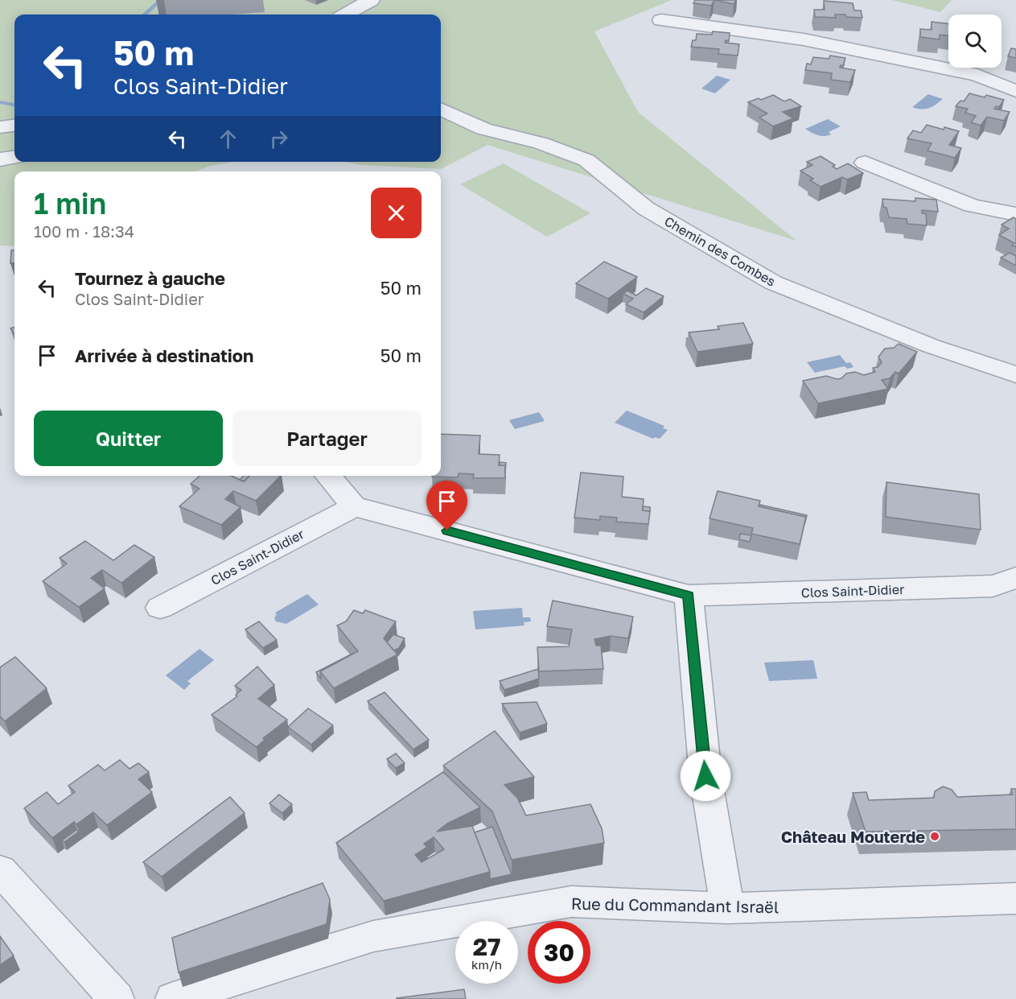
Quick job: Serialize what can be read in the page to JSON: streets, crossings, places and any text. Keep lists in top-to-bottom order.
{
  "streets": {
    "street": ["Chemin des Combes", "Clos Saint-Didier", "Rue du Commandant Israël"]
  },
  "places": ["Château Mouterde"],
  "page": {
    "turn": ["50 m", "Clos Saint-Didier"],
    "heading": ["1 min", "100 m · 18:34"],
    "list": [
      {
        "name": "Tournez à gauche",
        "note": "Clos Saint-Didier",
        "value": "50 m"
      },
      {
        "name": "Arrivée à destination",
        "value": "50 m"
      }
    ],
    "buttons": ["Quitter", "Partager"],
    "speed": "27 km/h",
    "limit": "30"
  }
}
